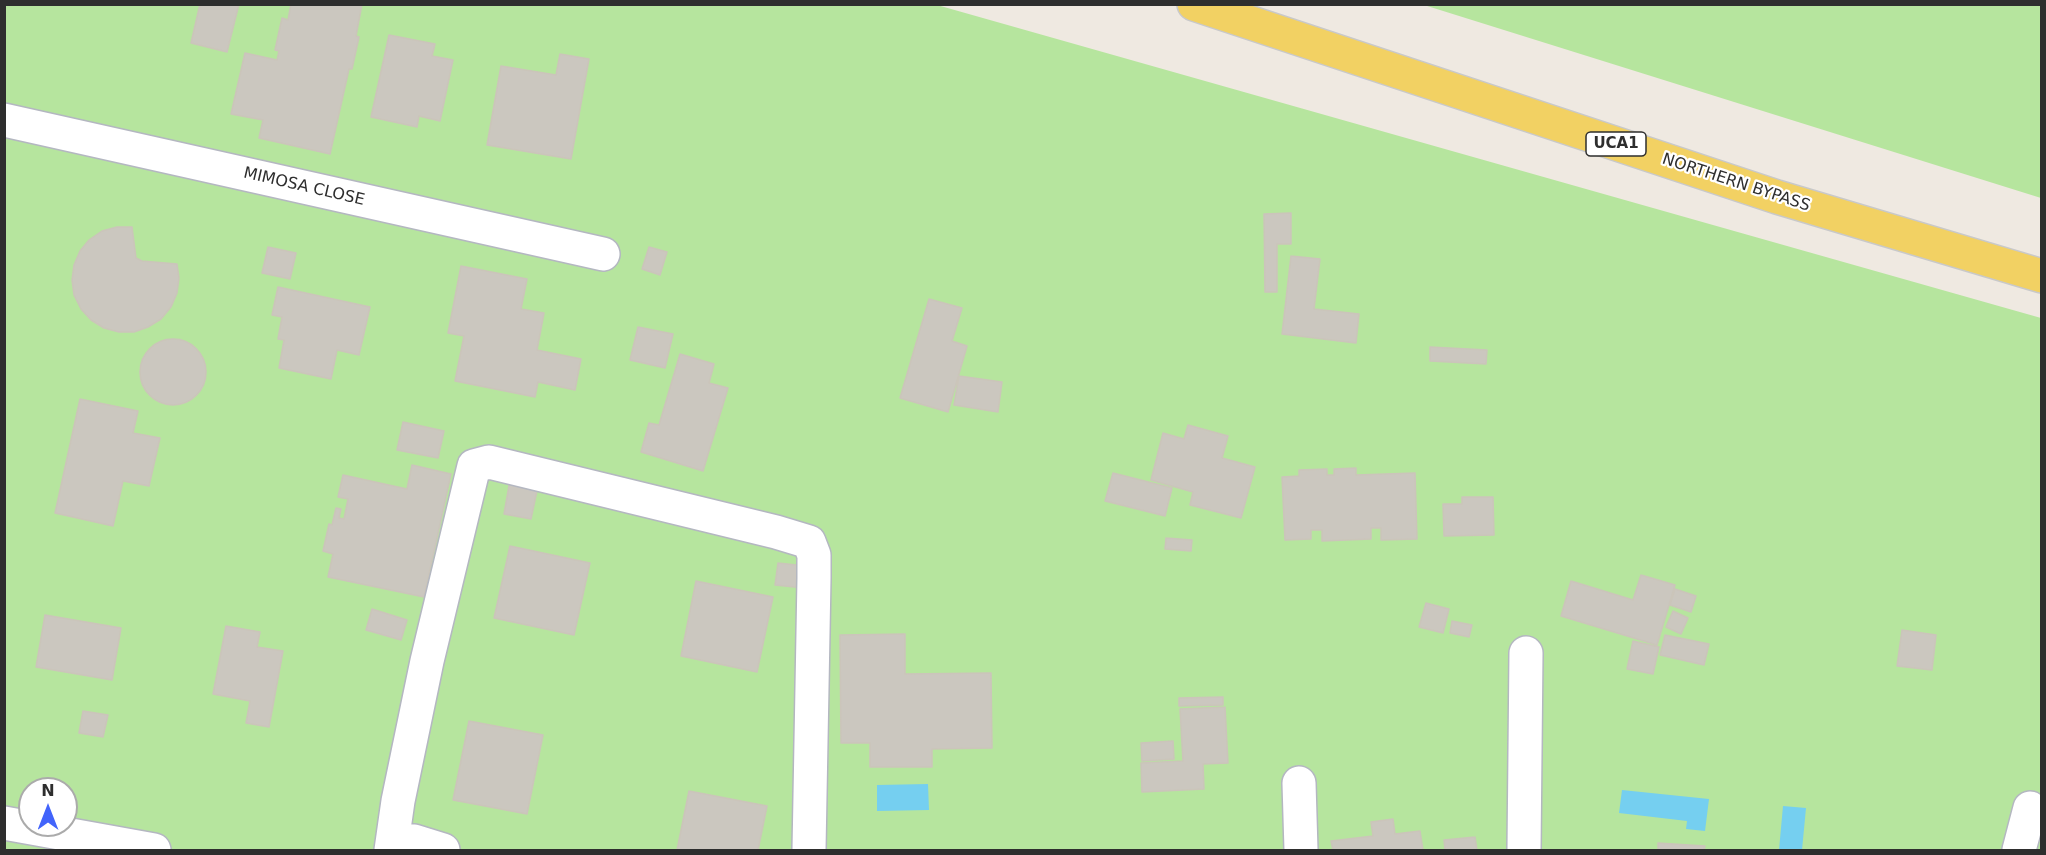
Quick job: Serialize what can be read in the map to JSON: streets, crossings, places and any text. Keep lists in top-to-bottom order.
{
  "streets": {
    "main road": ["UCA1", "NORTHERN BYPASS"],
    "street": ["MIMOSA CLOSE"]
  },
  "north": "top"
}
